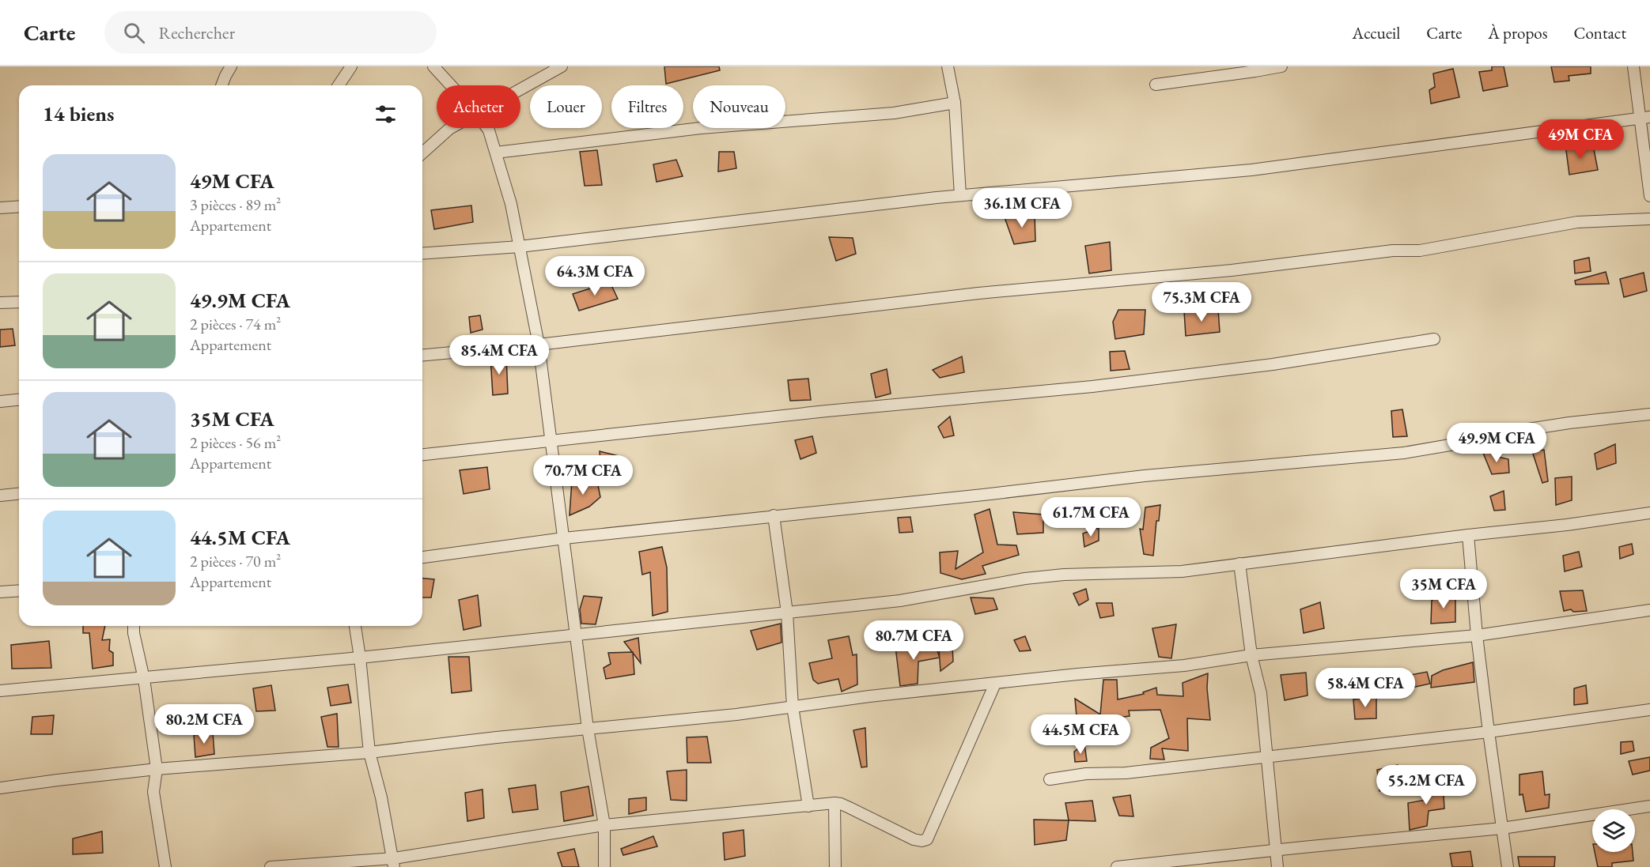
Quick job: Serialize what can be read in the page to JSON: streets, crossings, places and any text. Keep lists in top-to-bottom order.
{
  "page": {
    "header": "Carte",
    "search": "Rechercher",
    "nav": [
      "Accueil",
      "Carte",
      "À propos",
      "Contact"
    ],
    "chip": [
      "Acheter",
      "Louer",
      "Filtres",
      "Nouveau"
    ],
    "heading": "14 biens",
    "price": [
      "49M CFA",
      "36.1M CFA",
      "64.3M CFA",
      "75.3M CFA",
      "85.4M CFA",
      "49.9M CFA",
      "70.7M CFA",
      "61.7M CFA",
      "35M CFA",
      "80.7M CFA",
      "58.4M CFA",
      "80.2M CFA",
      "44.5M CFA",
      "55.2M CFA"
    ],
    "list": [
      {
        "name": "49M CFA",
        "note": "3 pièces · 89 m² · Appartement"
      },
      {
        "name": "49.9M CFA",
        "note": "2 pièces · 74 m² · Appartement"
      },
      {
        "name": "35M CFA",
        "note": "2 pièces · 56 m² · Appartement"
      },
      {
        "name": "44.5M CFA",
        "note": "2 pièces · 70 m² · Appartement"
      }
    ]
  }
}
